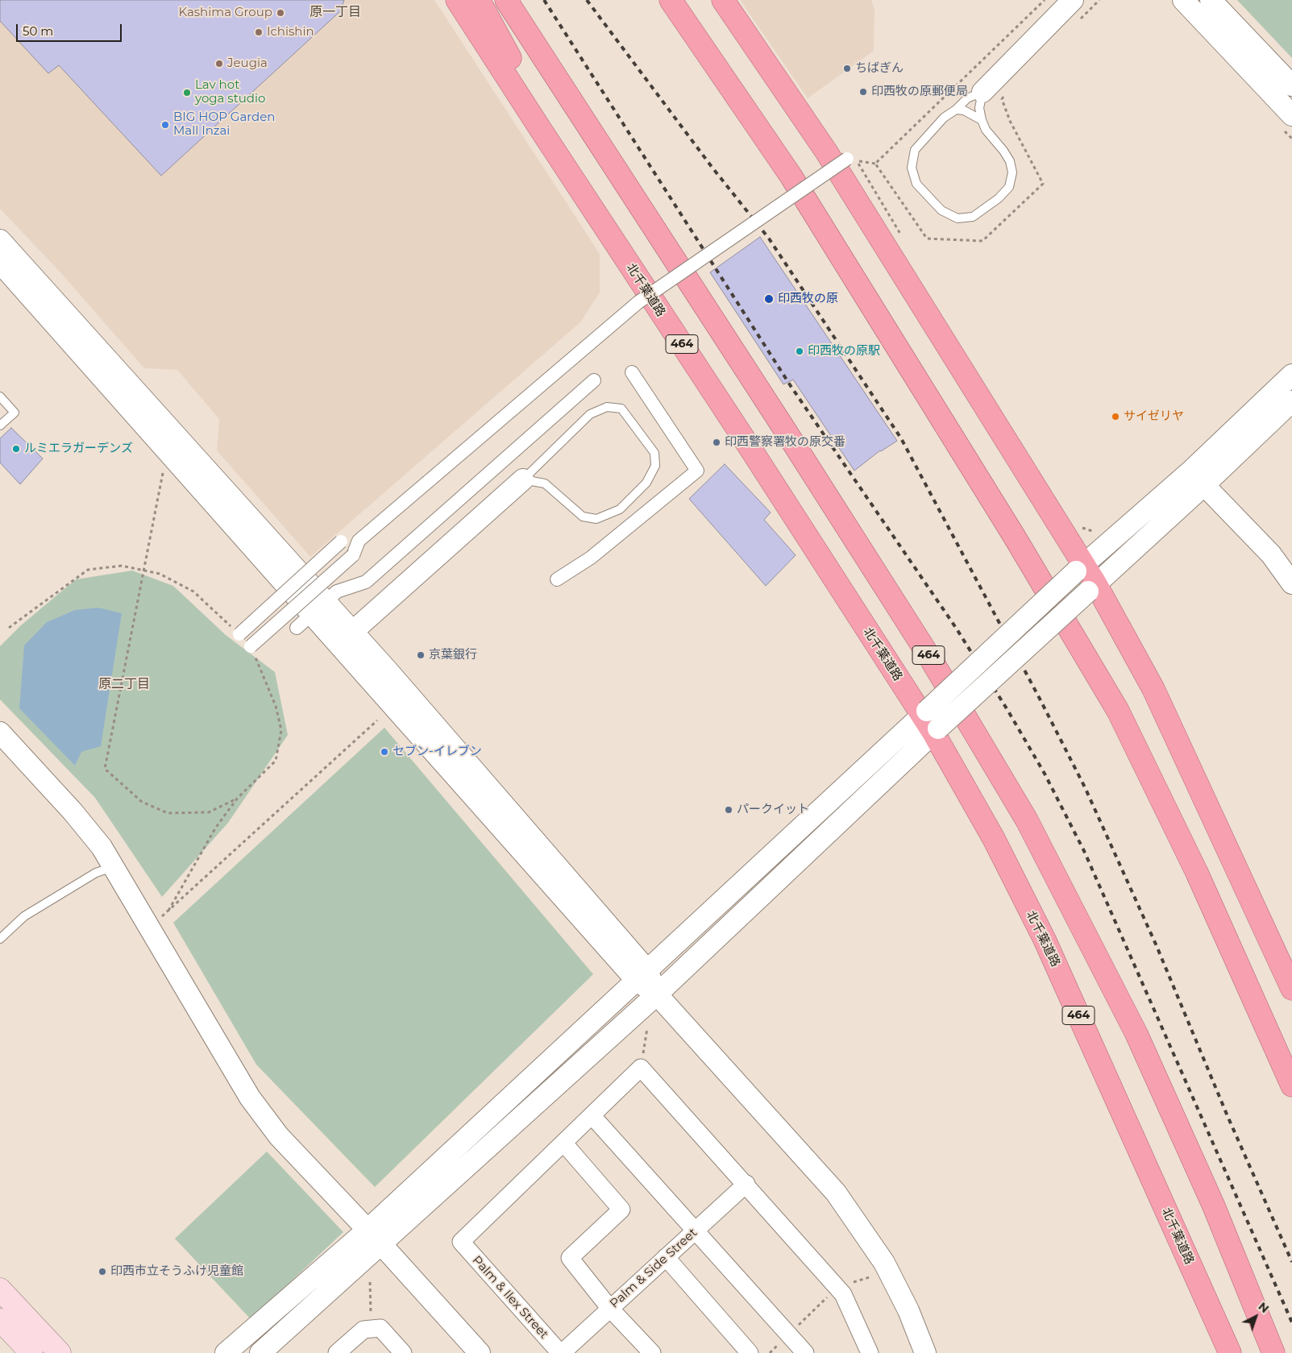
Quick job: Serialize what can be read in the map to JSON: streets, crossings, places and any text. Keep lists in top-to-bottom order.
{
  "streets": {
    "highway": ["北千葉道路", "464"],
    "street": ["Palm & Side Street", "Palm & Ilex Street"]
  },
  "crossings": [
    ["Palm & Side Street", "Palm & Ilex Street"]
  ],
  "districts": ["原一丁目", "原二丁目"],
  "places": [
    "Kashima Group",
    "Ichishin",
    "Jeugia",
    "ちばぎん",
    "印西牧の原郵便局",
    "Lav hot yoga studio",
    "BIG HOP Garden Mall Inzai",
    "印西牧の原",
    "印西牧の原駅",
    "サイゼリヤ",
    "印西警察署牧の原交番",
    "ルミエラガーデンズ",
    "京葉銀行",
    "セブン-イレブン",
    "パークイット",
    "印西市立そうふけ児童館"
  ],
  "scale_bar": "50 m",
  "north": "top right"
}
